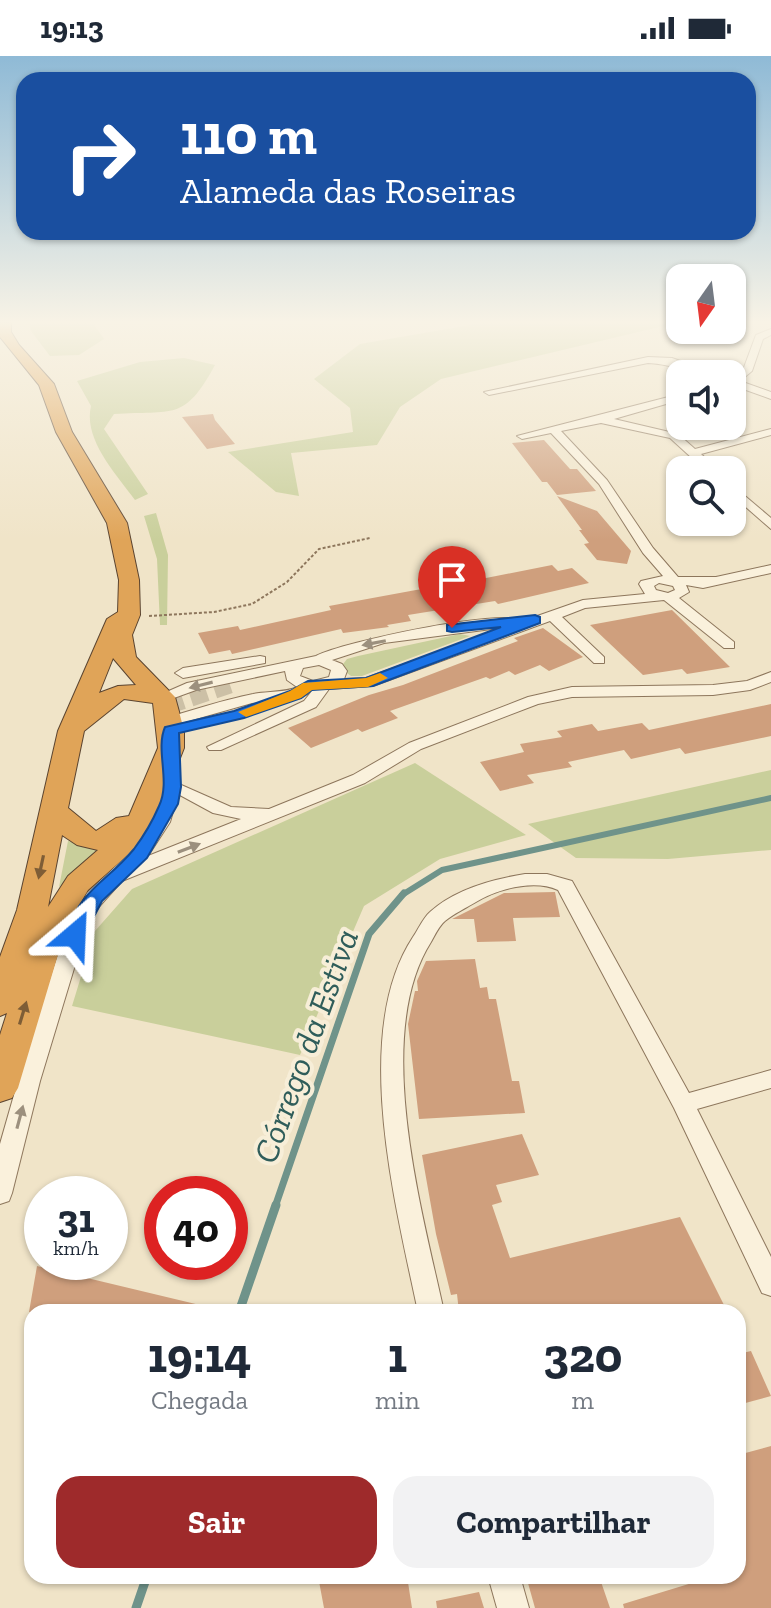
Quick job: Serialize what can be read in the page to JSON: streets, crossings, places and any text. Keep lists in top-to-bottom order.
{
  "water": ["Córrego da Estiva"],
  "north": "bottom",
  "page": {
    "status": "19:13",
    "turn": ["110 m", "Alameda das Roseiras"],
    "speed": "31 km/h",
    "limit": "40",
    "eta": [
      "19:14",
      "Chegada",
      "1",
      "min",
      "320",
      "m"
    ],
    "buttons": ["Sair", "Compartilhar"]
  }
}
